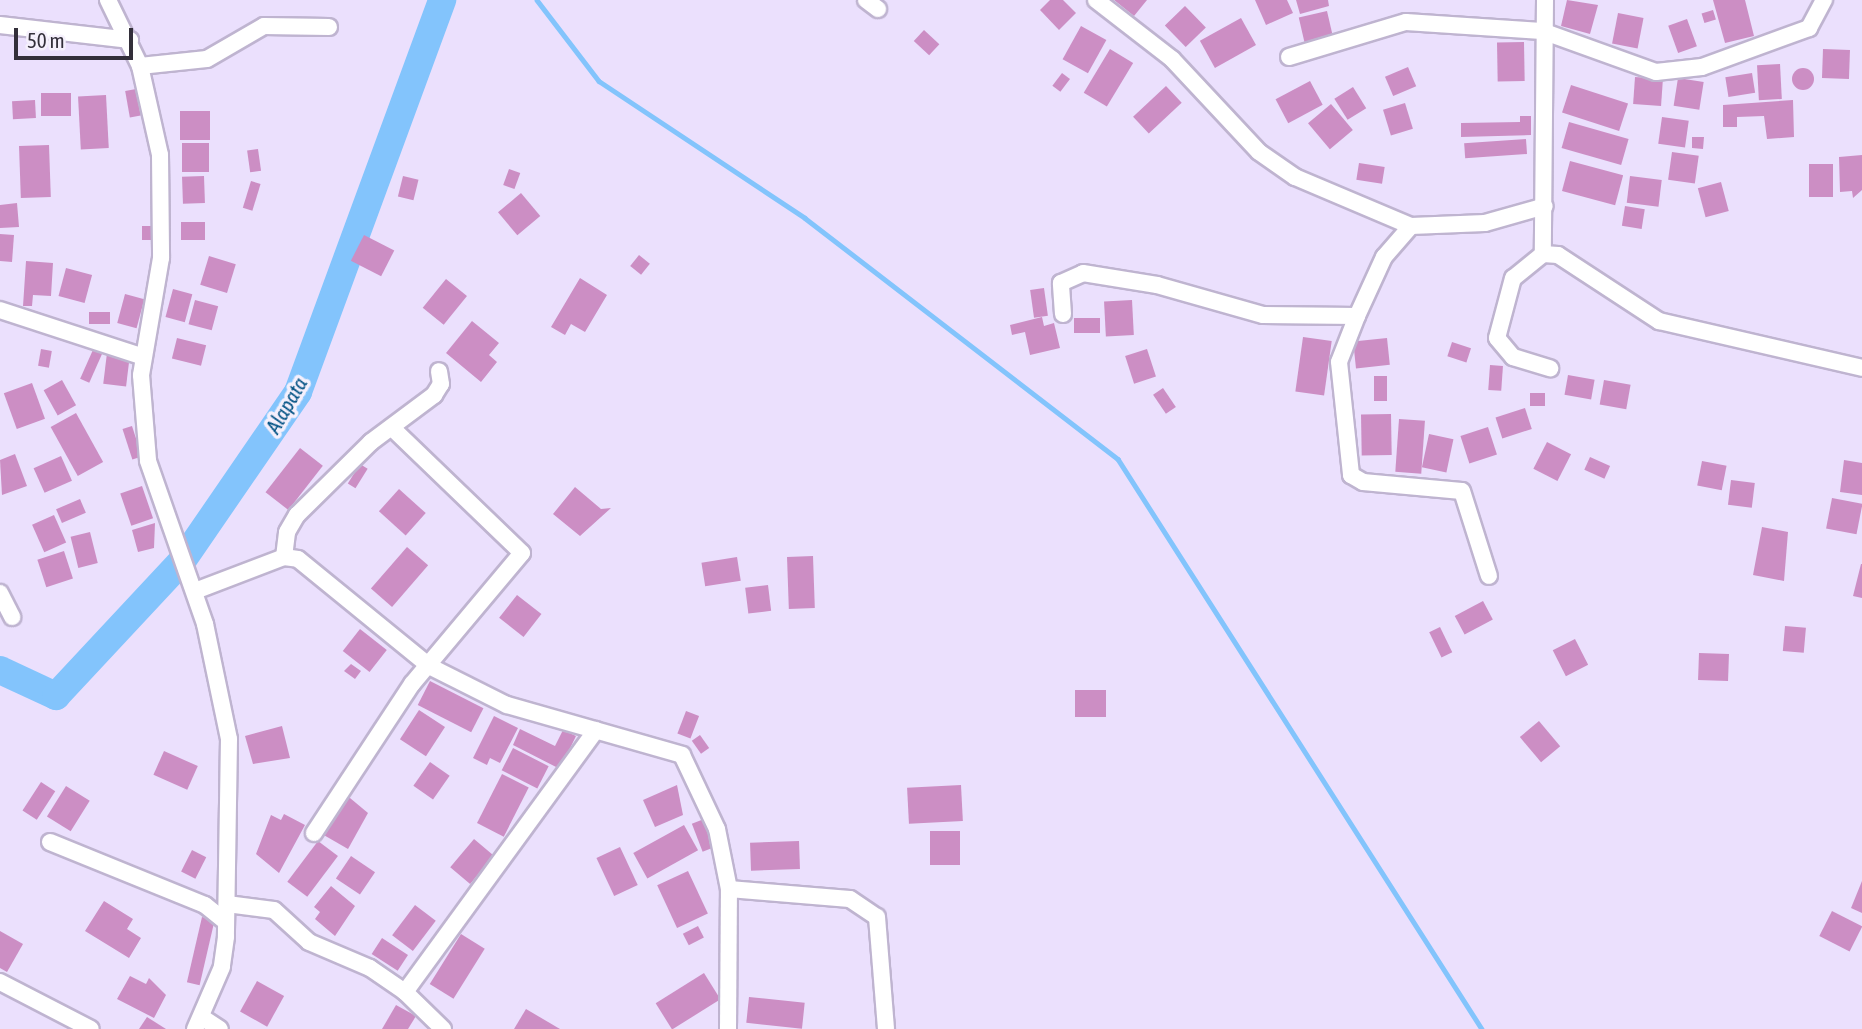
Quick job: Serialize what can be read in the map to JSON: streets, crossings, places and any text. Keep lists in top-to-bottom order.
{
  "water": ["Alapata"],
  "scale_bar": "50 m"
}
